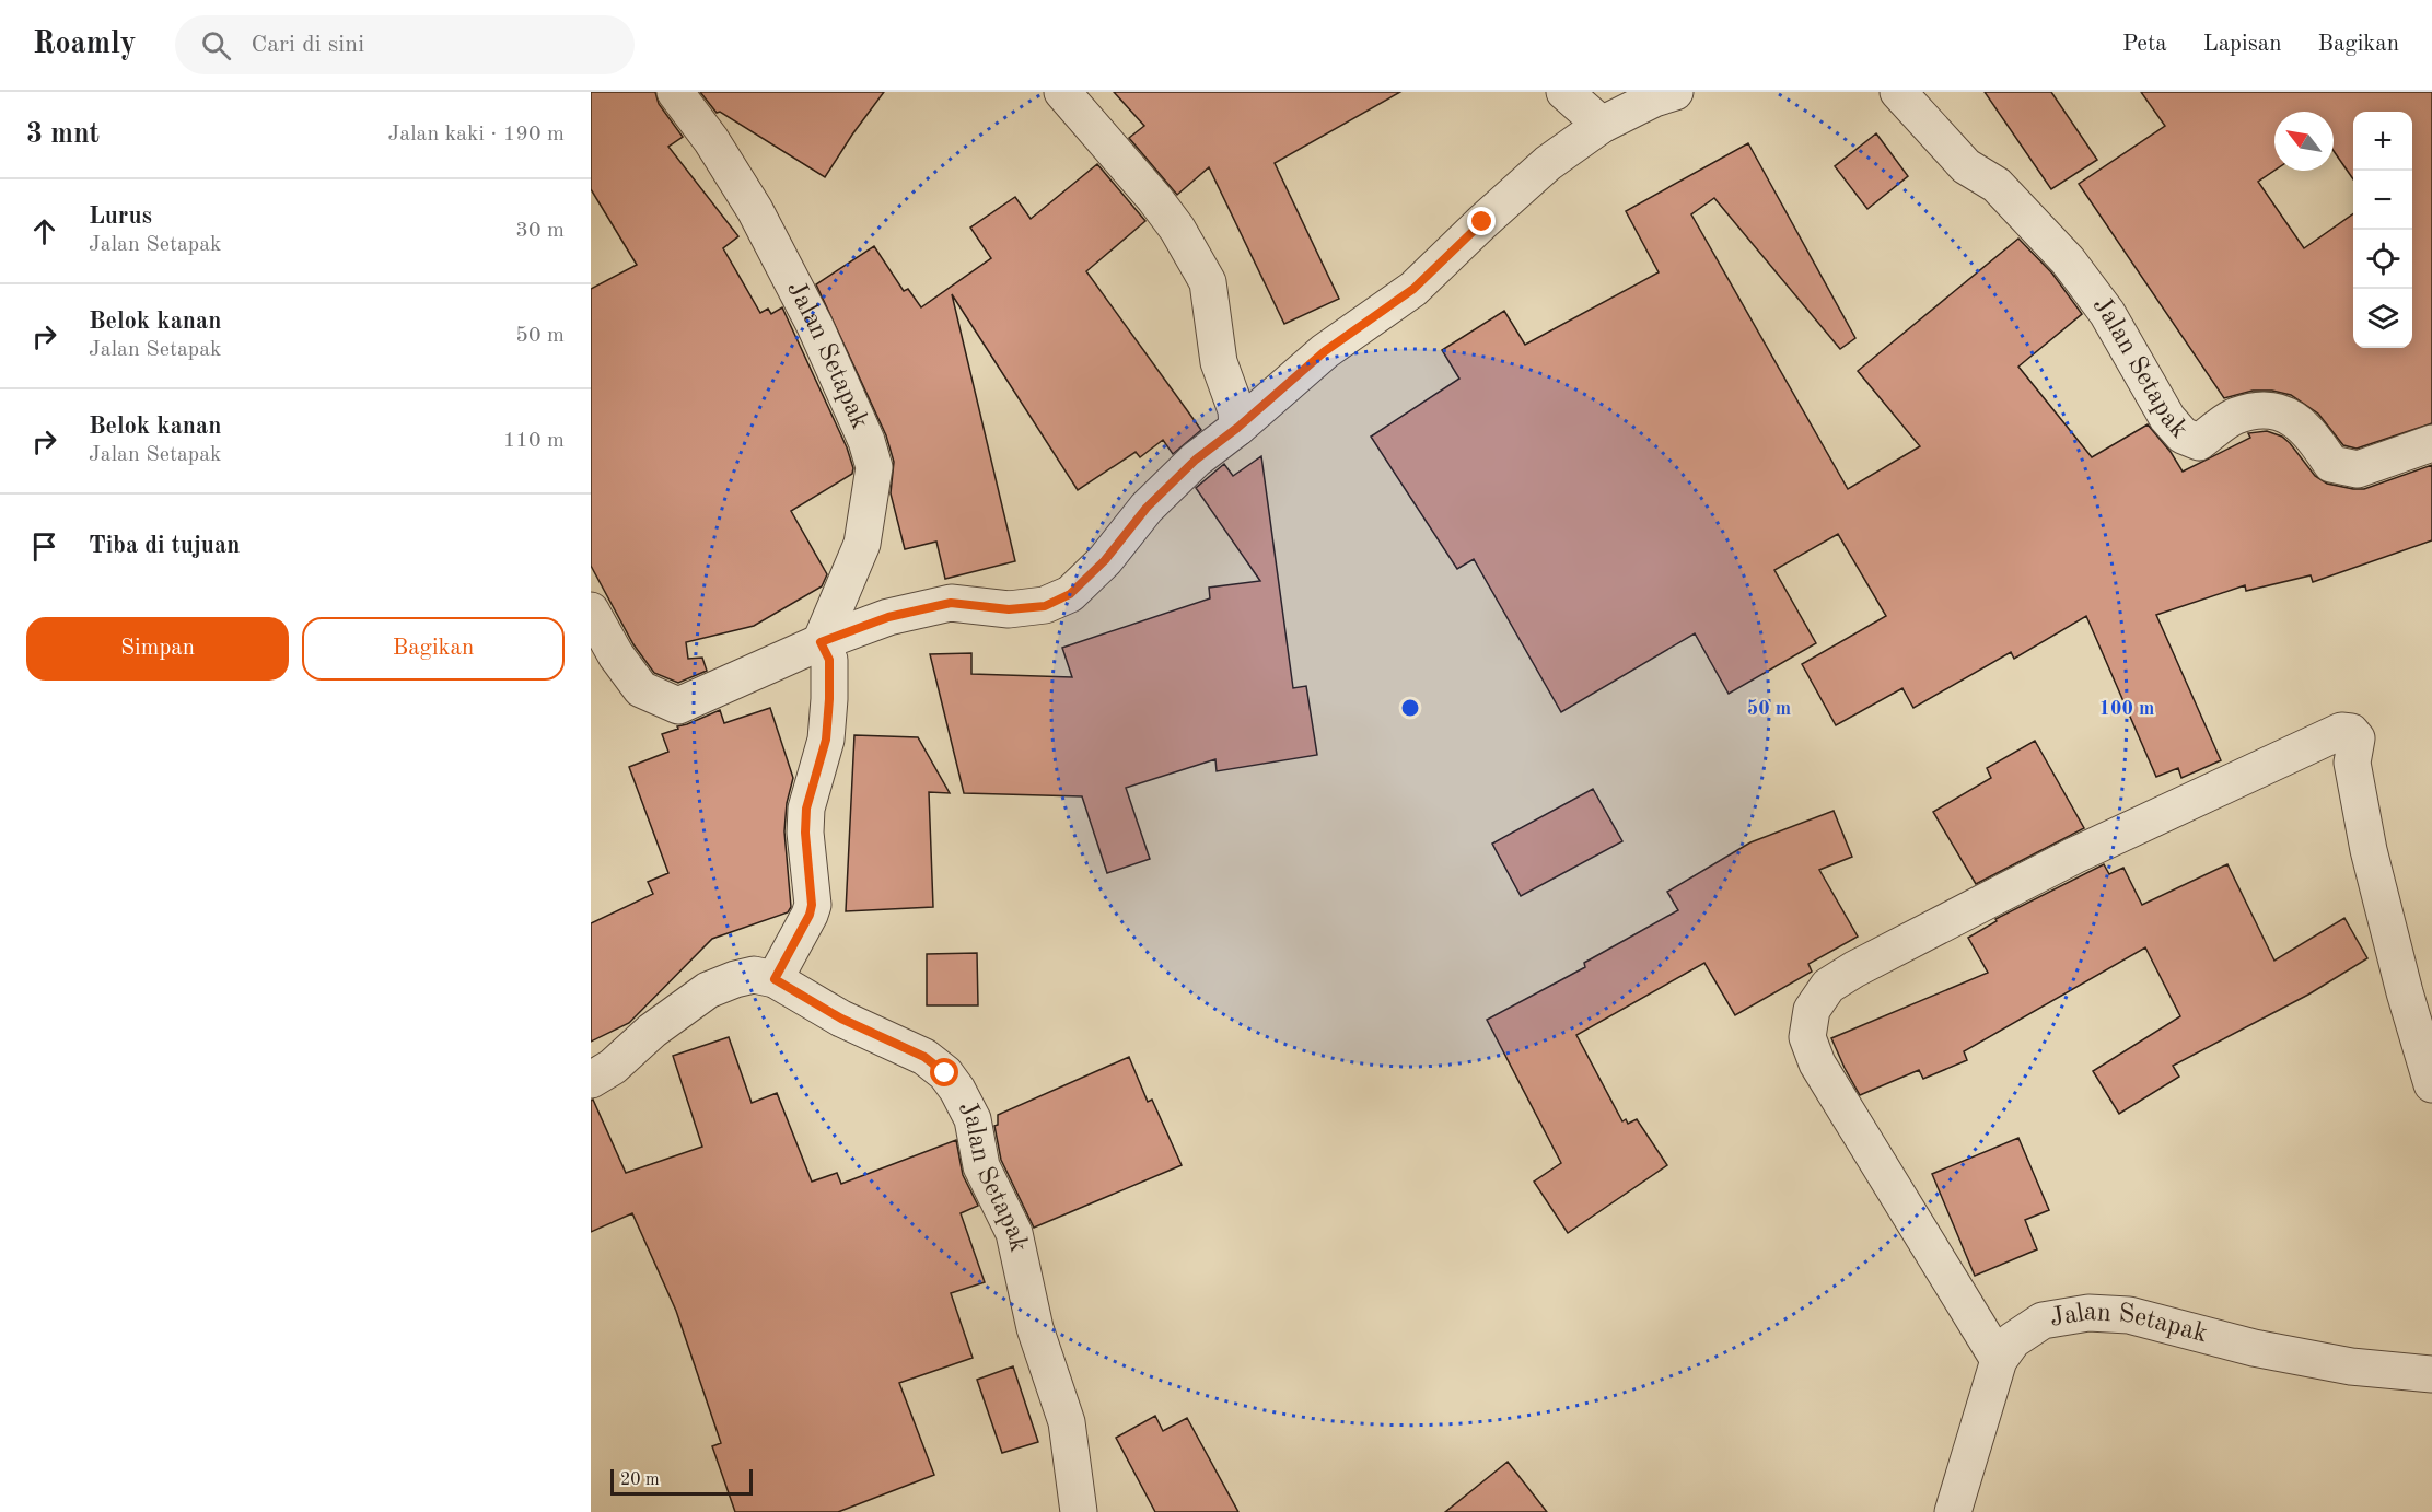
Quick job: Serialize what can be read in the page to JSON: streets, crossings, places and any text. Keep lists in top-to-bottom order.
{
  "streets": {
    "street": ["Jalan Setapak"]
  },
  "scale_bar": "20 m",
  "north": "top left",
  "page": {
    "header": "Roamly",
    "search": "Cari di sini",
    "nav": ["Peta", "Lapisan", "Bagikan"],
    "heading": ["3 mnt", "Jalan kaki · 190 m"],
    "map_buttons": ["+", "−"],
    "list": [
      ["Lurus", "Jalan Setapak", "30 m"],
      ["Belok kanan", "Jalan Setapak", "50 m"],
      ["Belok kanan", "Jalan Setapak", "110 m"],
      "Tiba di tujuan"
    ],
    "buttons": ["Simpan", "Bagikan"],
    "scale": "20 m"
  },
  "rings": ["50 m", "100 m"]
}
